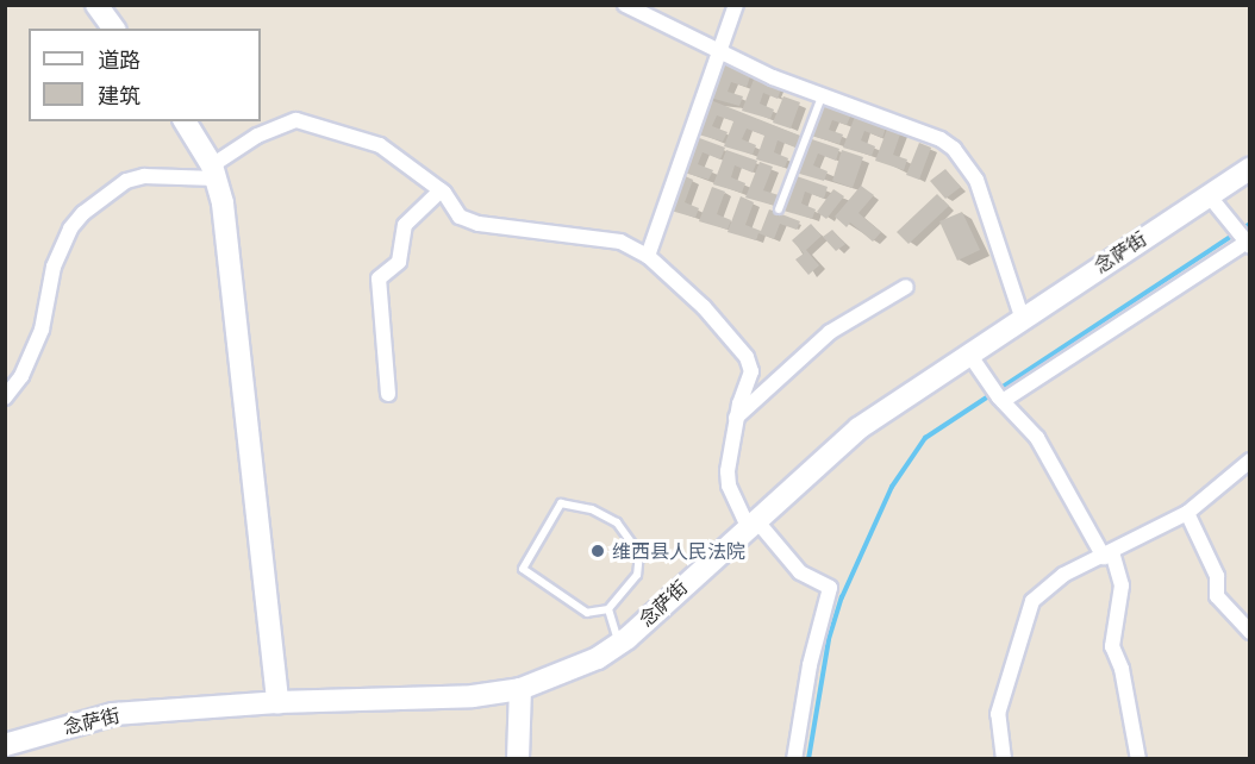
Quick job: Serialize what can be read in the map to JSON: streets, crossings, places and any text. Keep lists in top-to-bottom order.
{
  "streets": {
    "street": ["念萨街"]
  },
  "places": ["维西县人民法院"],
  "legend": ["道路", "建筑"]
}
